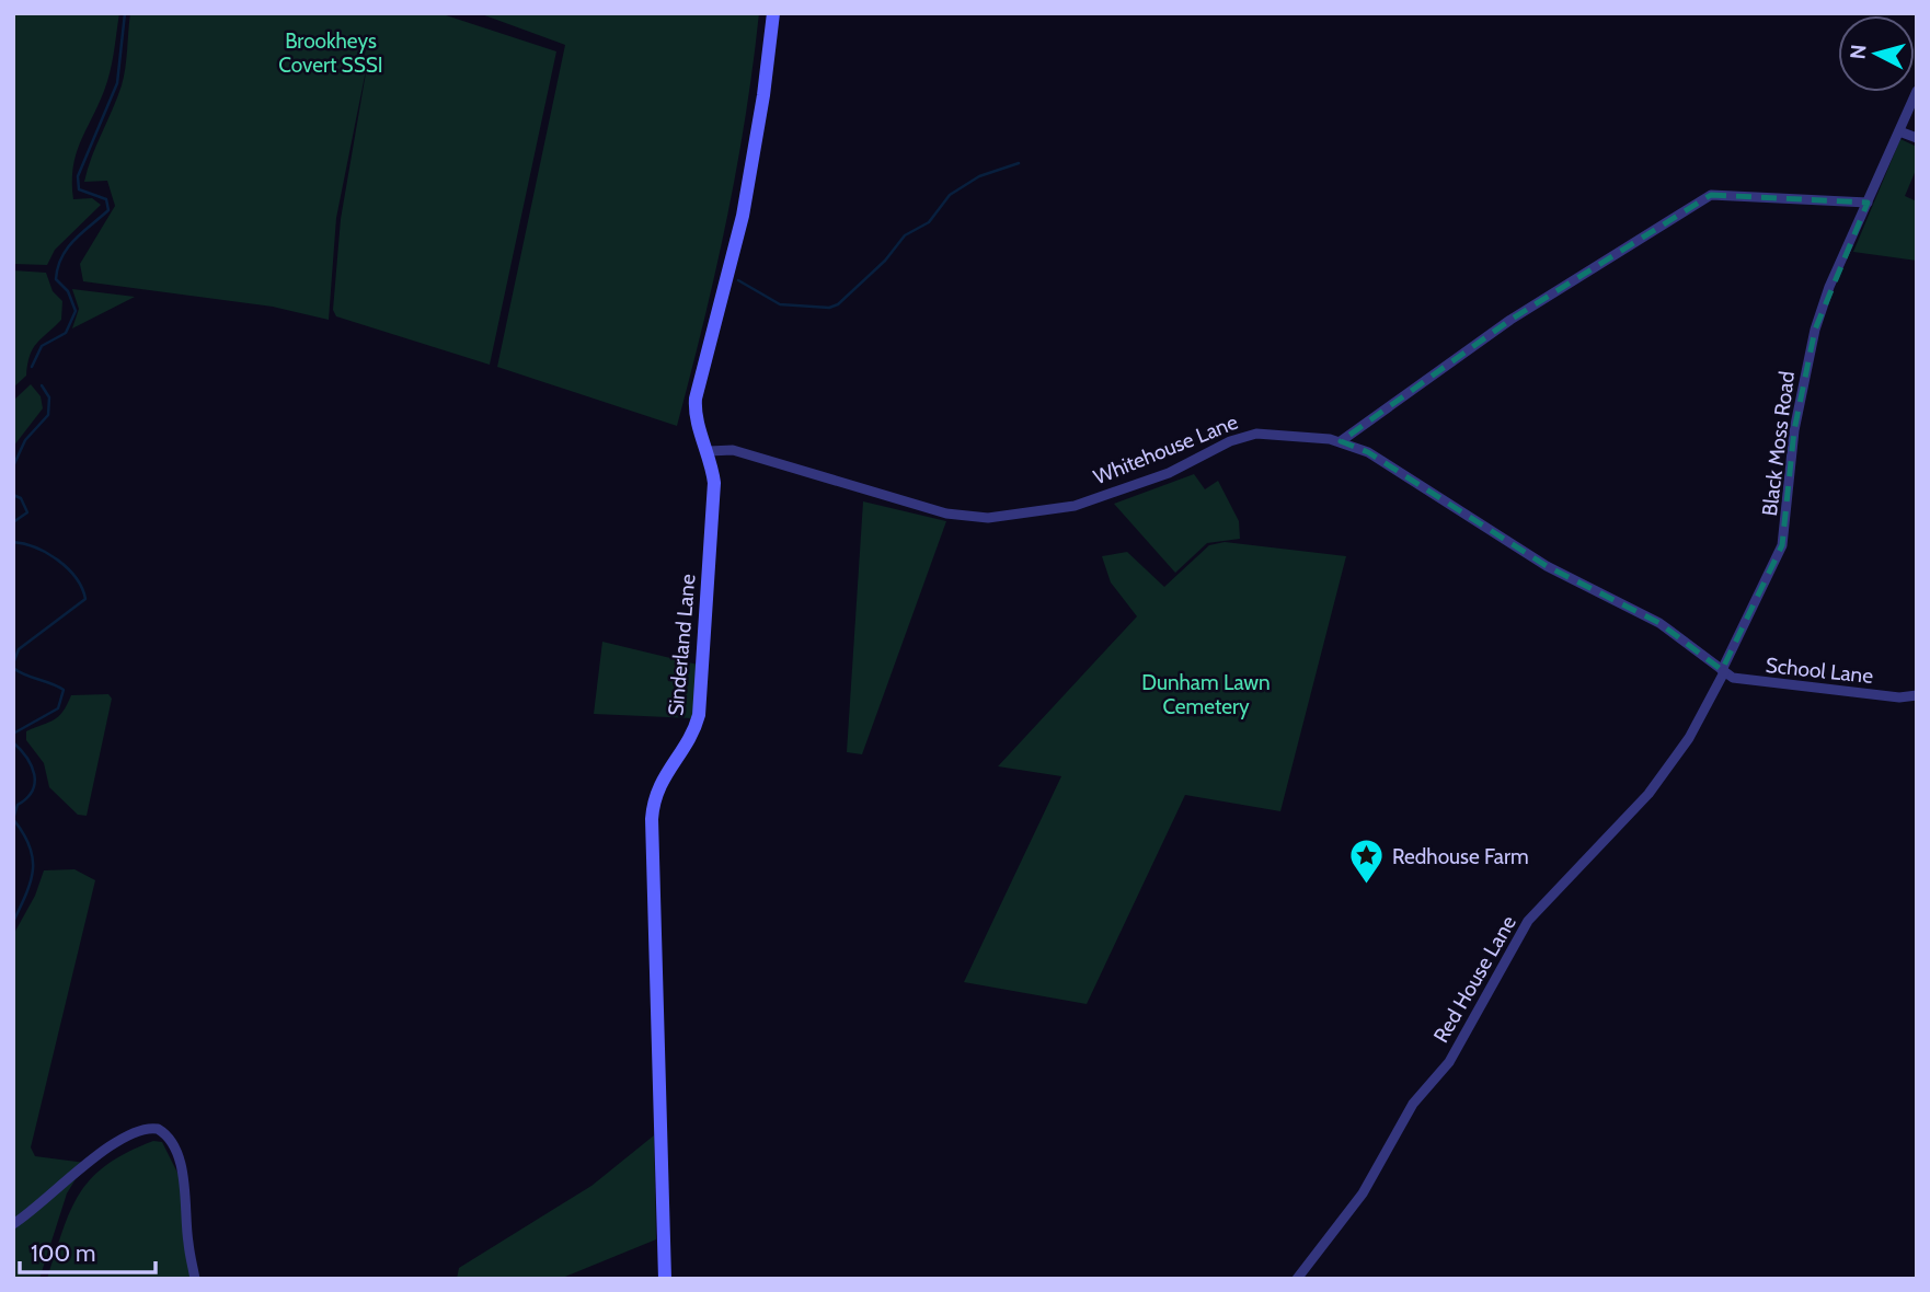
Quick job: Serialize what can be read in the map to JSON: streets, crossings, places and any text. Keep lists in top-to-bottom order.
{
  "streets": {
    "street": [
      "Black Moss Road",
      "Whitehouse Lane",
      "Sinderland Lane",
      "School Lane",
      "Red House Lane"
    ]
  },
  "crossings": [
    ["Black Moss Road", "Whitehouse Lane"],
    ["Black Moss Road", "School Lane"],
    ["Black Moss Road", "Red House Lane"],
    ["Whitehouse Lane", "Sinderland Lane"],
    ["Whitehouse Lane", "School Lane"],
    ["Whitehouse Lane", "Red House Lane"],
    ["School Lane", "Red House Lane"]
  ],
  "parks": ["Brookheys Covert SSSI", "Dunham Lawn Cemetery"],
  "places": {
    "place": ["Redhouse Farm"]
  },
  "scale_bar": "100 m",
  "north": "left"
}
